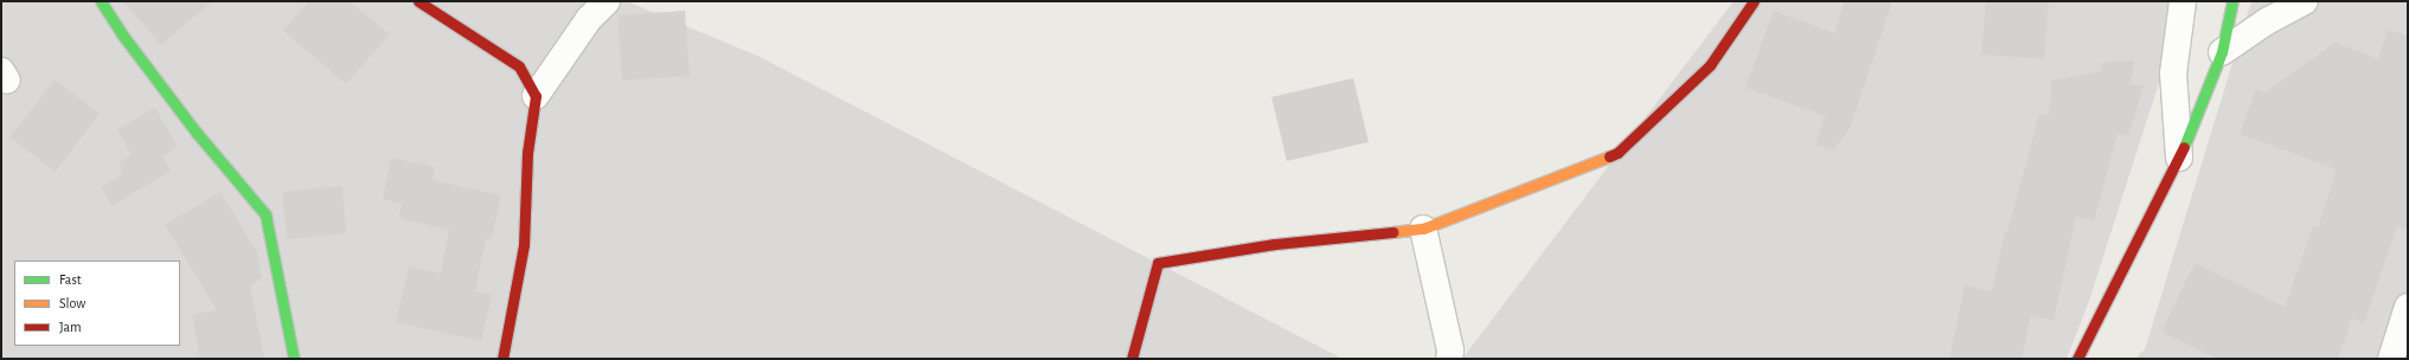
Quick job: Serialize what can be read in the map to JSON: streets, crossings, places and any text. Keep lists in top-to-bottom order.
{
  "legend": ["Fast", "Slow", "Jam"]
}
